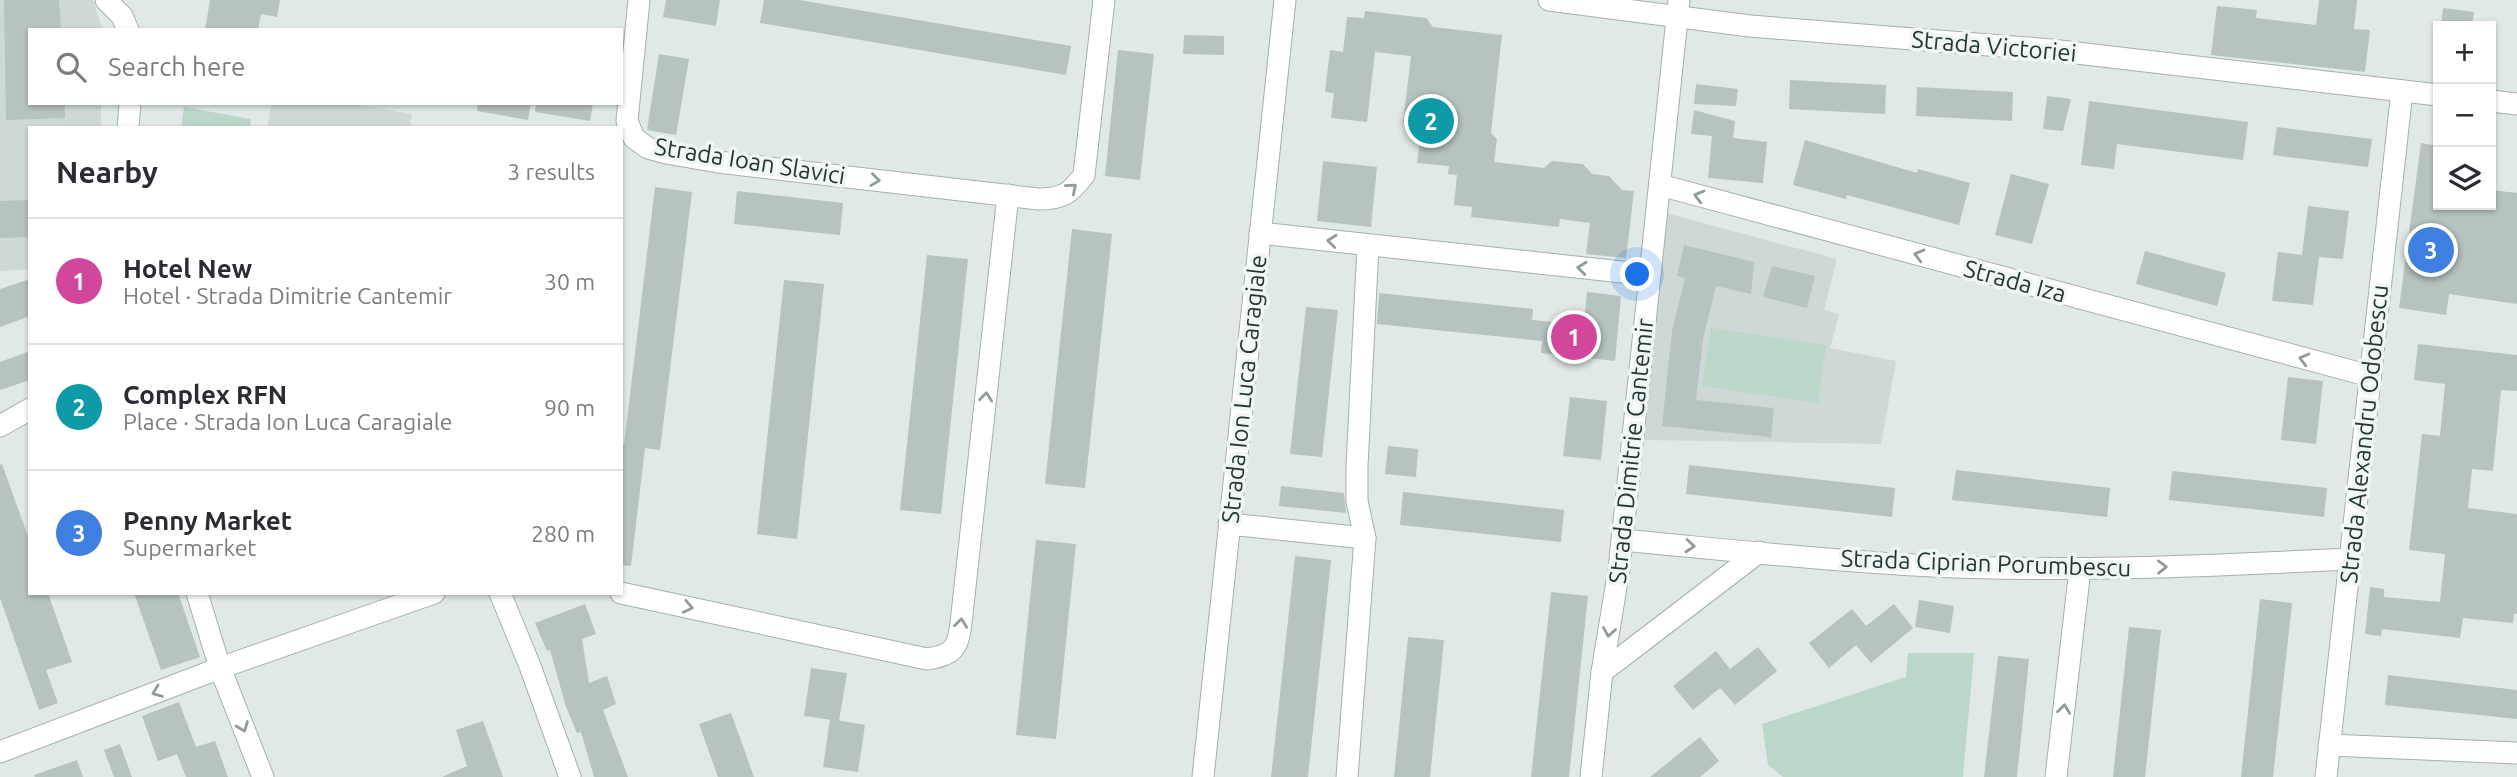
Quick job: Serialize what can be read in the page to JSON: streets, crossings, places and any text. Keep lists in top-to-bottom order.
{
  "streets": {
    "street": [
      "Strada Victoriei",
      "Strada Ioan Slavici",
      "Strada Iza",
      "Strada Ion Luca Caragiale",
      "Strada Alexandru Odobescu",
      "Strada Dimitrie Cantemir",
      "Strada Ciprian Porumbescu"
    ]
  },
  "crossings": [
    ["Strada Victoriei", "Strada Alexandru Odobescu"],
    ["Strada Victoriei", "Strada Dimitrie Cantemir"],
    ["Strada Iza", "Strada Alexandru Odobescu"],
    ["Strada Iza", "Strada Dimitrie Cantemir"],
    ["Strada Alexandru Odobescu", "Strada Ciprian Porumbescu"],
    ["Strada Dimitrie Cantemir", "Strada Ciprian Porumbescu"]
  ],
  "one_way": ["Strada Iza", "Strada Ciprian Porumbescu"],
  "page": {
    "map_buttons": ["+", "−"],
    "search": "Search here",
    "pins": ["2", "3", "1"],
    "heading": ["Nearby", "3 results"],
    "list": [
      {
        "mark": "1",
        "name": "Hotel New",
        "note": "Hotel · Strada Dimitrie Cantemir",
        "value": "30 m"
      },
      {
        "mark": "2",
        "name": "Complex RFN",
        "note": "Place · Strada Ion Luca Caragiale",
        "value": "90 m"
      },
      {
        "mark": "3",
        "name": "Penny Market",
        "note": "Supermarket",
        "value": "280 m"
      }
    ]
  }
}
